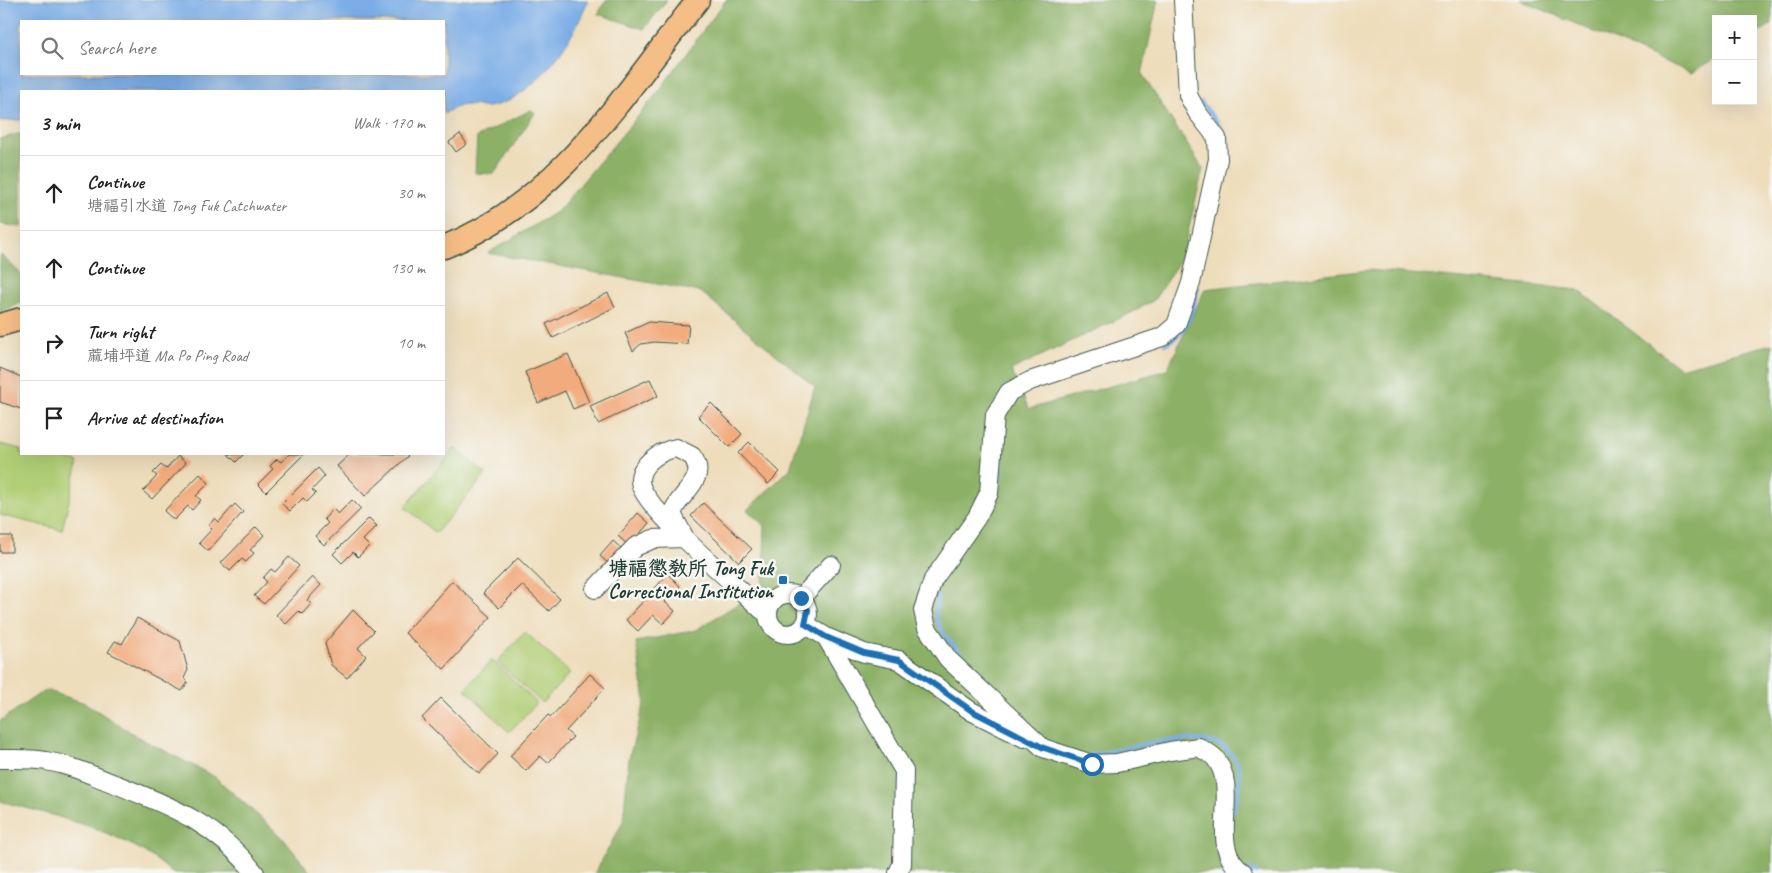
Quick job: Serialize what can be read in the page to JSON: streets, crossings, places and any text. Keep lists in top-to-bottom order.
{
  "places": {
    "transit": ["塘福懲教所 Tong Fuk Correctional Institution"]
  },
  "page": {
    "map_buttons": ["+", "−"],
    "search": "Search here",
    "heading": ["3 min", "Walk · 170 m"],
    "list": [
      ["Continue", "塘福引水道 Tong Fuk Catchwater", "30 m"],
      ["Continue", "130 m"],
      ["Turn right", "蔴埔坪道 Ma Po Ping Road", "10 m"],
      "Arrive at destination"
    ]
  }
}
